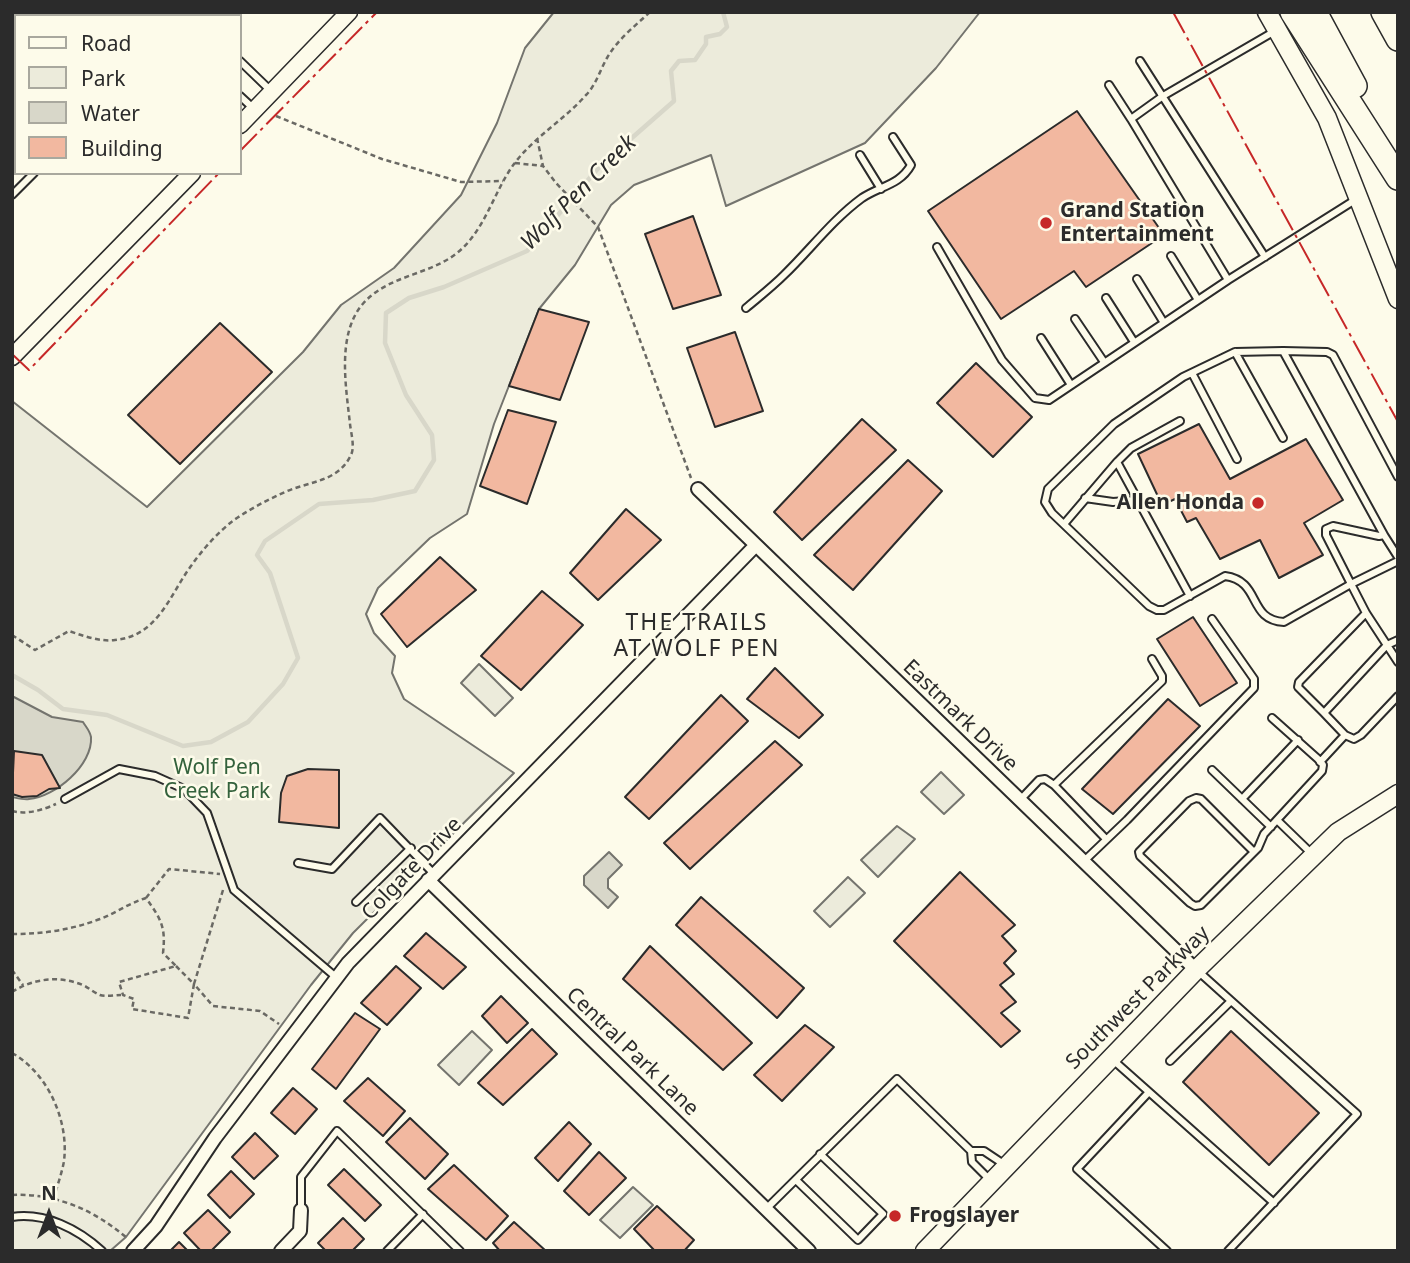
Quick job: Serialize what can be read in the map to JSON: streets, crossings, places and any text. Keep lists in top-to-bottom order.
{
  "streets": {
    "main road": ["Southwest Parkway"],
    "street": ["Eastmark Drive", "Colgate Drive", "Central Park Lane"]
  },
  "crossings": [
    ["Eastmark Drive", "Colgate Drive"],
    ["Eastmark Drive", "Southwest Parkway"],
    ["Colgate Drive", "Central Park Lane"]
  ],
  "districts": ["THE TRAILS AT WOLF PEN"],
  "water": ["Wolf Pen Creek"],
  "parks": ["Wolf Pen Creek Park"],
  "places": ["Grand Station Entertainment", "Allen Honda", "Frogslayer"],
  "legend": [
    "Road",
    "Park",
    "Water",
    "Building"
  ],
  "north": "top"
}
